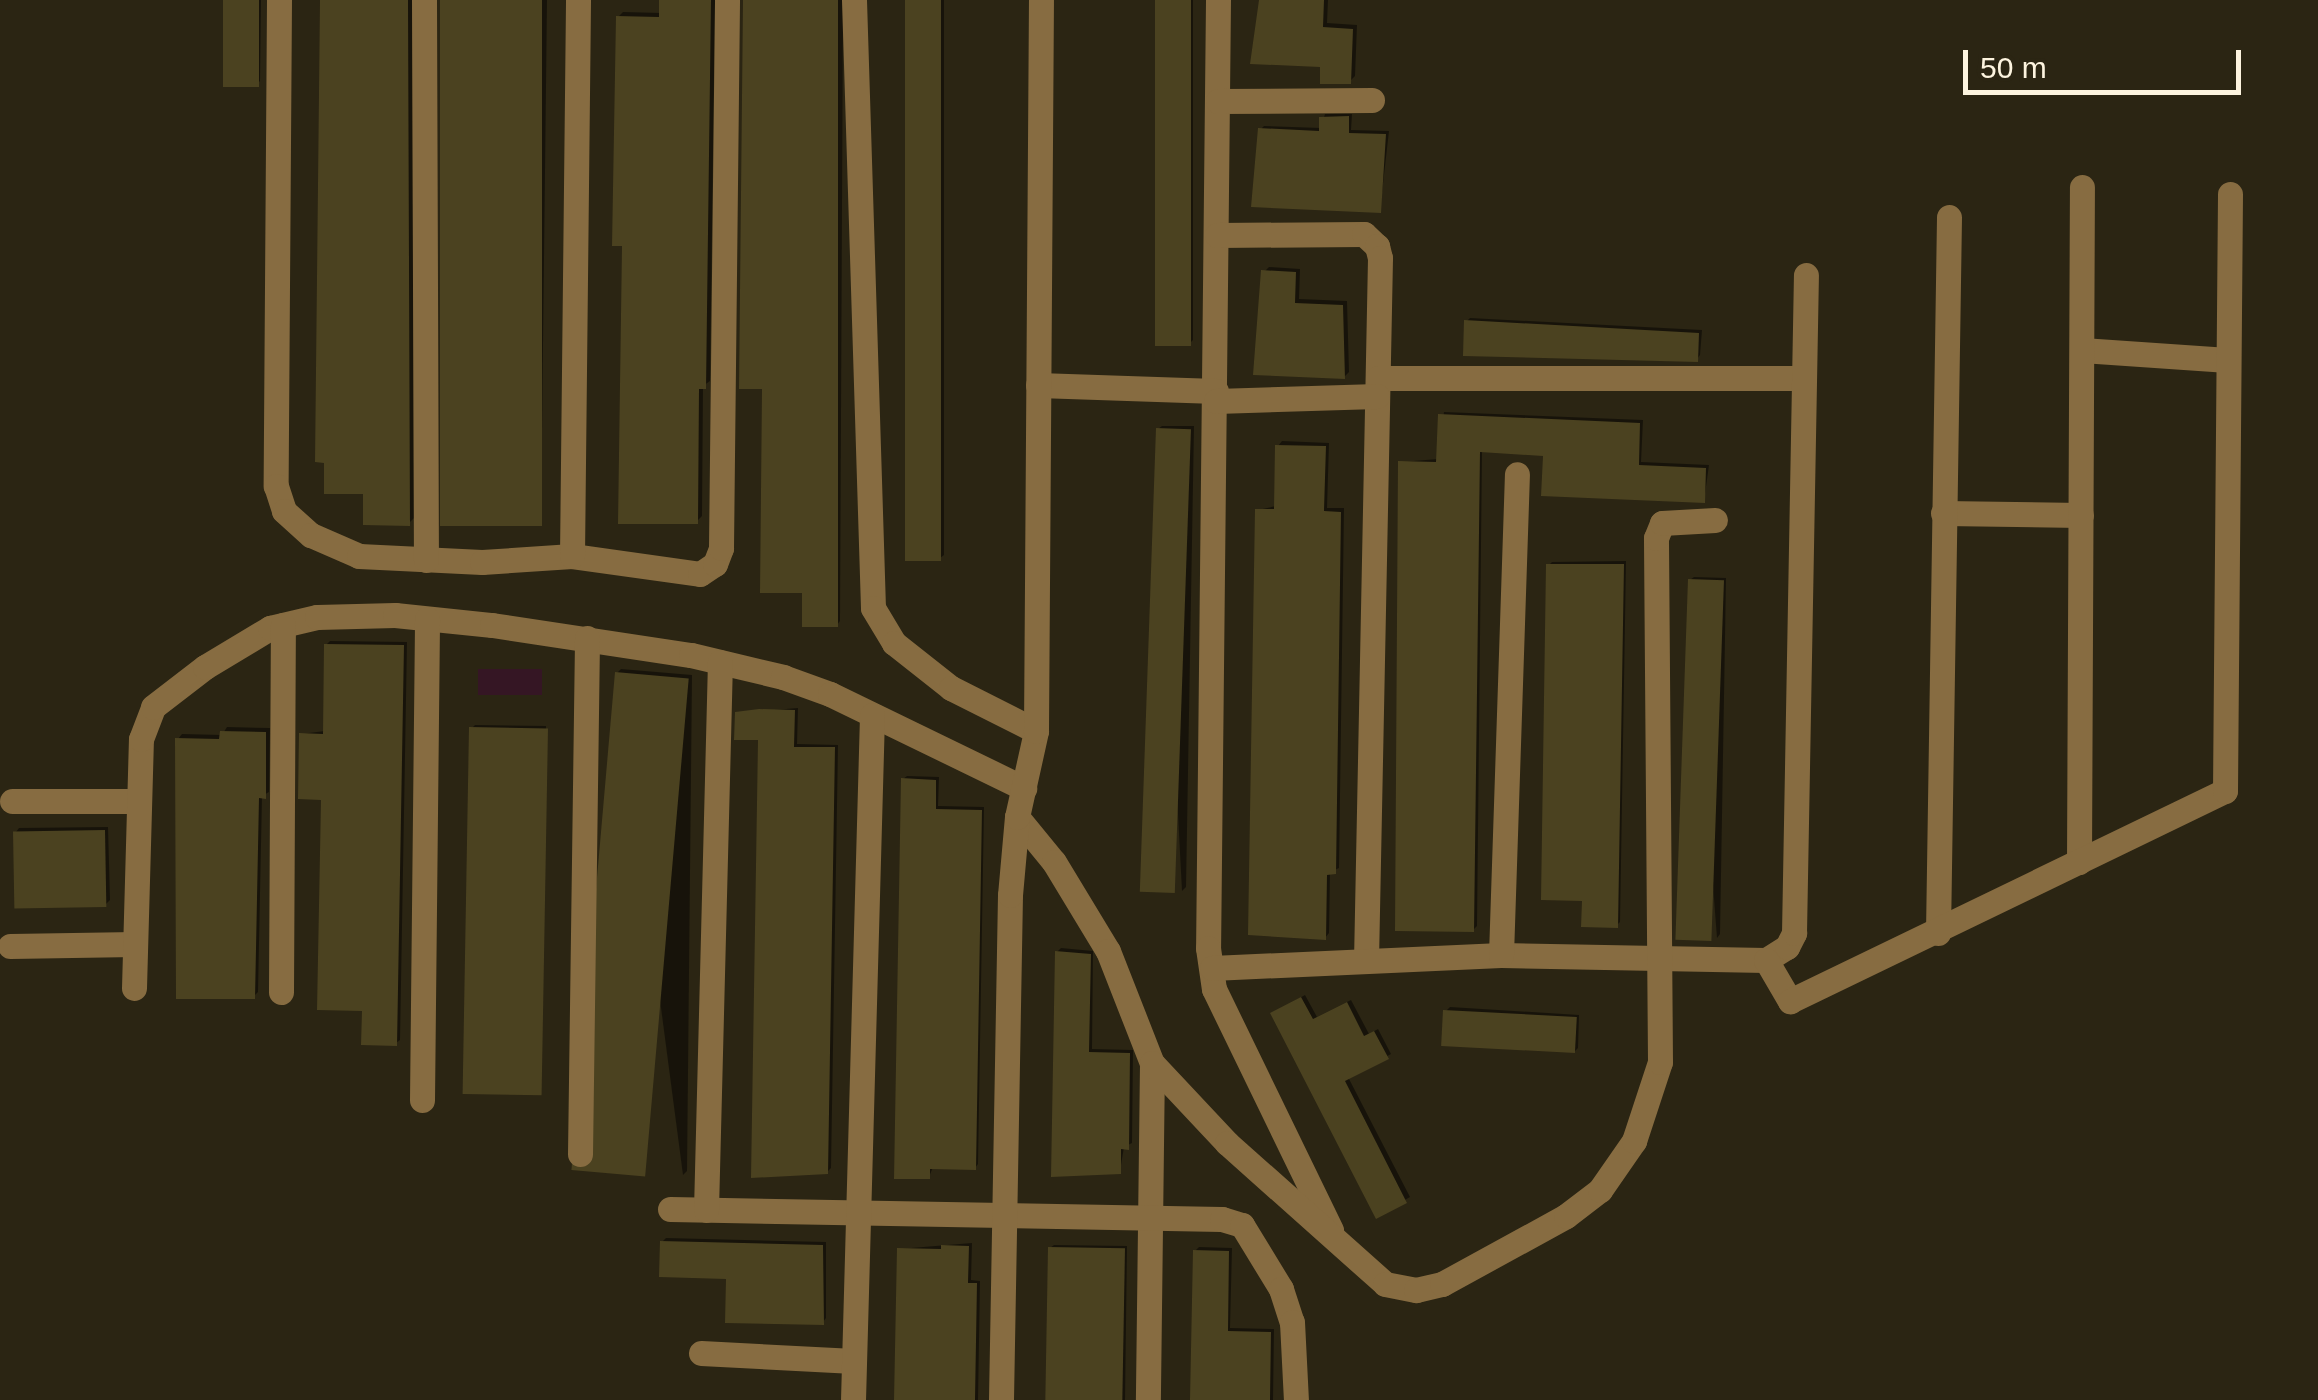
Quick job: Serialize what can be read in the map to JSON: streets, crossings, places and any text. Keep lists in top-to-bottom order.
{
  "scale_bar": "50 m"
}
